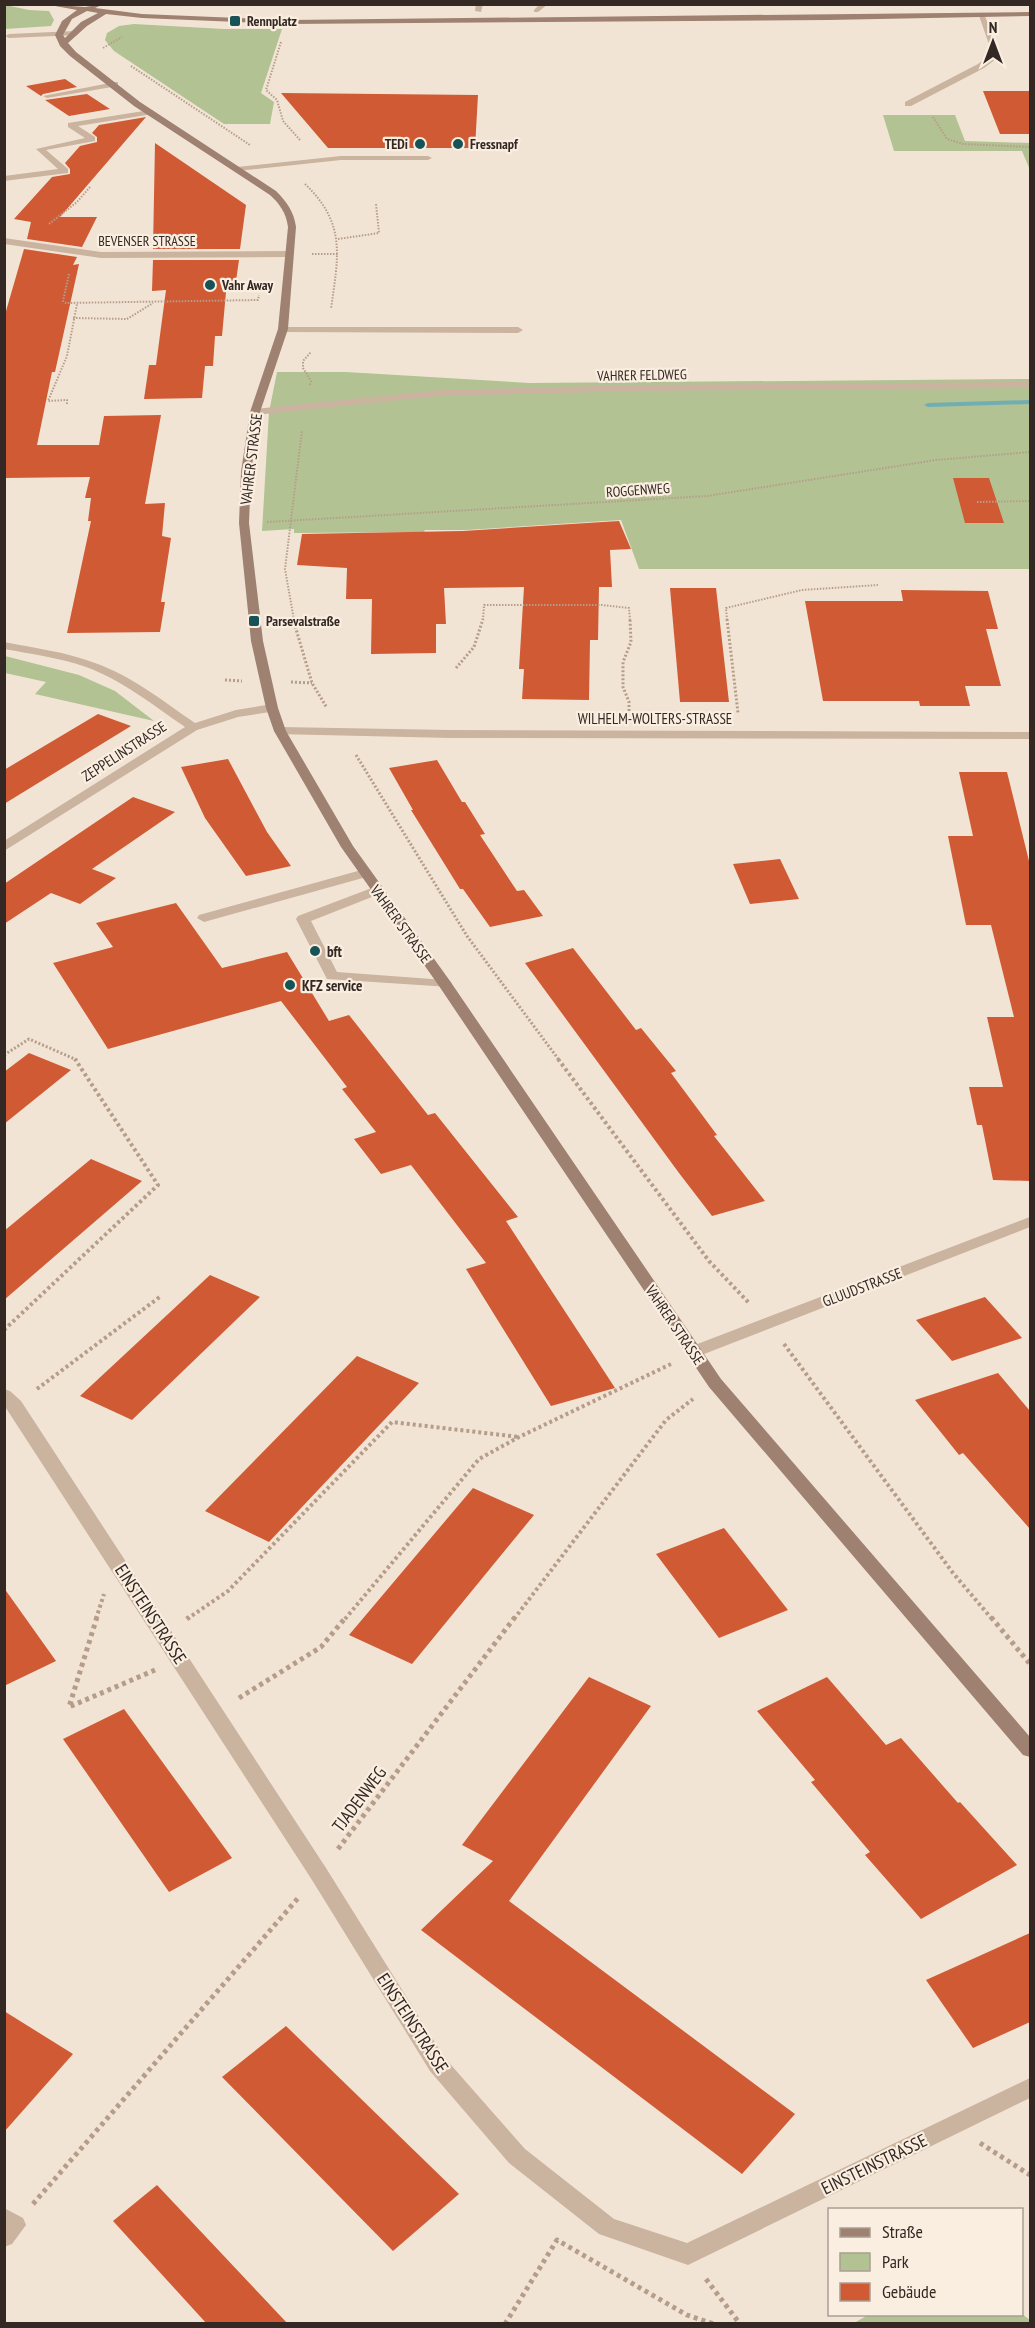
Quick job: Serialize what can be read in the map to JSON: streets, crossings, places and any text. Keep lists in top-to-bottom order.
{
  "streets": {
    "main road": ["VAHRER STRASSE"],
    "street": [
      "BEVENSER STRASSE",
      "VAHRER FELDWEG",
      "WILHELM-WOLTERS-STRASSE",
      "ZEPPELINSTRASSE",
      "GLUUDSTRASSE",
      "EINSTEINSTRASSE"
    ],
    "path": ["ROGGENWEG", "TJADENWEG"]
  },
  "crossings": [
    ["BEVENSER STRASSE", "VAHRER STRASSE"],
    ["VAHRER FELDWEG", "VAHRER STRASSE"],
    ["VAHRER STRASSE", "ROGGENWEG"],
    ["VAHRER STRASSE", "WILHELM-WOLTERS-STRASSE"],
    ["VAHRER STRASSE", "ZEPPELINSTRASSE"],
    ["VAHRER STRASSE", "GLUUDSTRASSE"],
    ["VAHRER STRASSE", "TJADENWEG"],
    ["EINSTEINSTRASSE", "TJADENWEG"]
  ],
  "places": {
    "transit": ["Rennplatz", "Parsevalstraße"],
    "other": [
      "TEDi",
      "Fressnapf",
      "Vahr Away",
      "bft",
      "KFZ service"
    ]
  },
  "legend": ["Straße", "Park", "Gebäude"],
  "north": "top"
}
